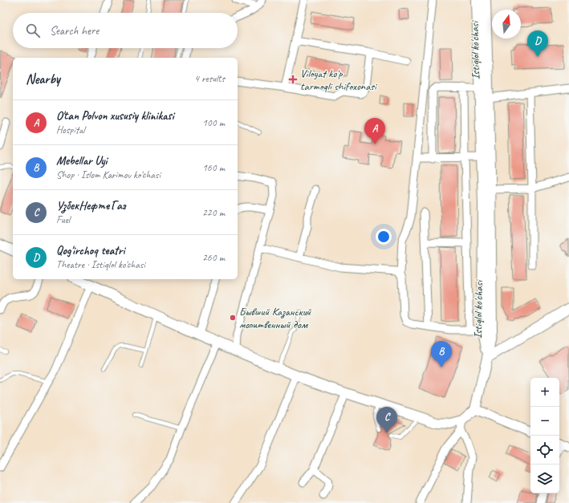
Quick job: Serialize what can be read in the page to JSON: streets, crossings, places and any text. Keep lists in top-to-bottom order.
{
  "streets": {
    "main road": ["Istiqlol ko'chasi"]
  },
  "places": {
    "health": ["Viloyat ko'p tarmoqli shifoxonasi"],
    "other": ["Бывший Казанский молитвенный дом"]
  },
  "north": "top",
  "page": {
    "search": "Search here",
    "pins": [
      "D",
      "A",
      "B",
      "C"
    ],
    "heading": ["Nearby", "4 results"],
    "list": [
      {
        "mark": "A",
        "name": "O'tan Polvon xususiy klinikasi",
        "note": "Hospital",
        "value": "100 m"
      },
      {
        "mark": "B",
        "name": "Mebellar Uyi",
        "note": "Shop · Islom Karimov ko'chasi",
        "value": "160 m"
      },
      {
        "mark": "C",
        "name": "УзбекНефтеГаз",
        "note": "Fuel",
        "value": "220 m"
      },
      {
        "mark": "D",
        "name": "Qog'irchoq teatri",
        "note": "Theatre · Istiqlol ko'chasi",
        "value": "260 m"
      }
    ],
    "map_buttons": ["+", "−"]
  }
}
